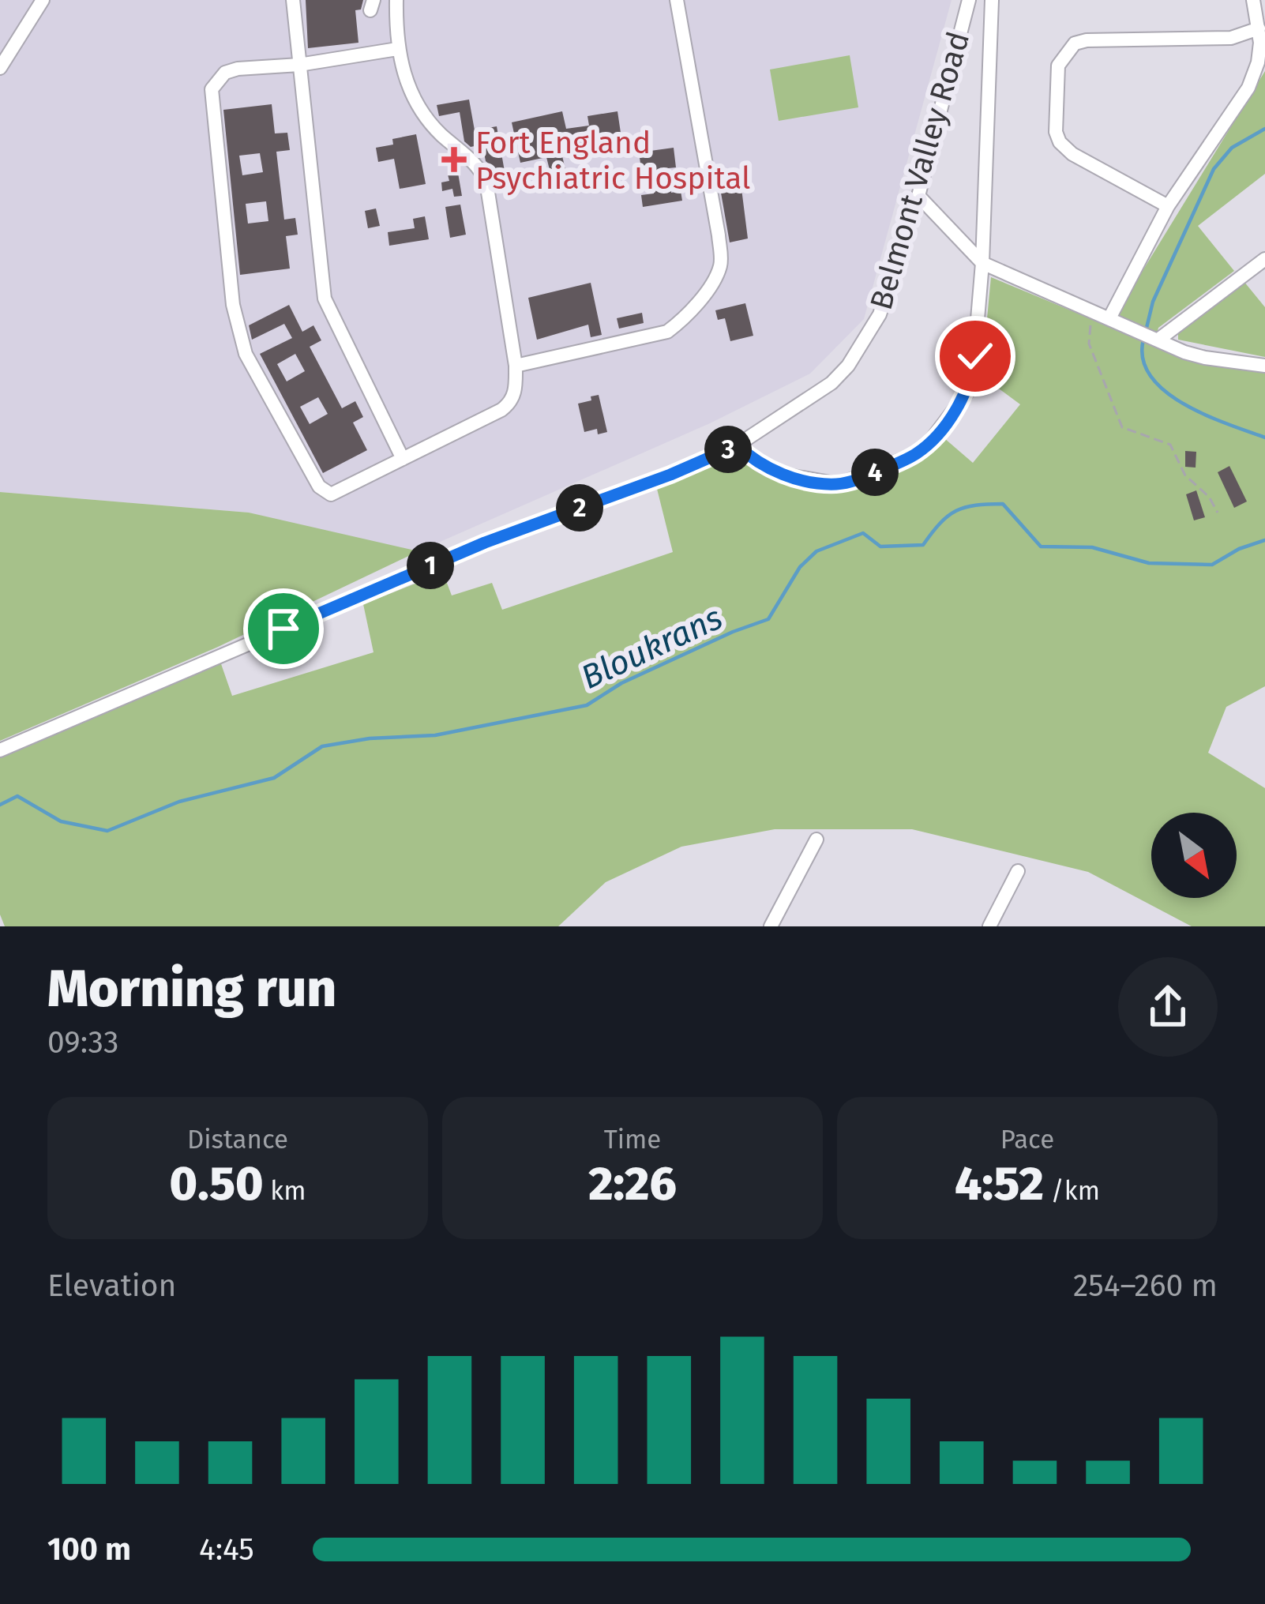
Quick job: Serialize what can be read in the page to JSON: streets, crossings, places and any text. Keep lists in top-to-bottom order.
{
  "streets": {
    "street": ["Belmont Valley Road"]
  },
  "water": ["Bloukrans"],
  "places": {
    "health": ["Fort England Psychiatric Hospital"]
  },
  "north": "bottom right",
  "page": {
    "pins": [
      "3",
      "4",
      "2",
      "1"
    ],
    "heading": ["Morning run", "09:33"],
    "stats": [
      ["Distance", "0.50 km"],
      ["Time", "2:26"],
      ["Pace", "4:52 /km"]
    ],
    "chart": ["Elevation", "254–260 m"],
    "list": [
      {
        "name": "100 m",
        "note": "4:45"
      }
    ]
  }
}
